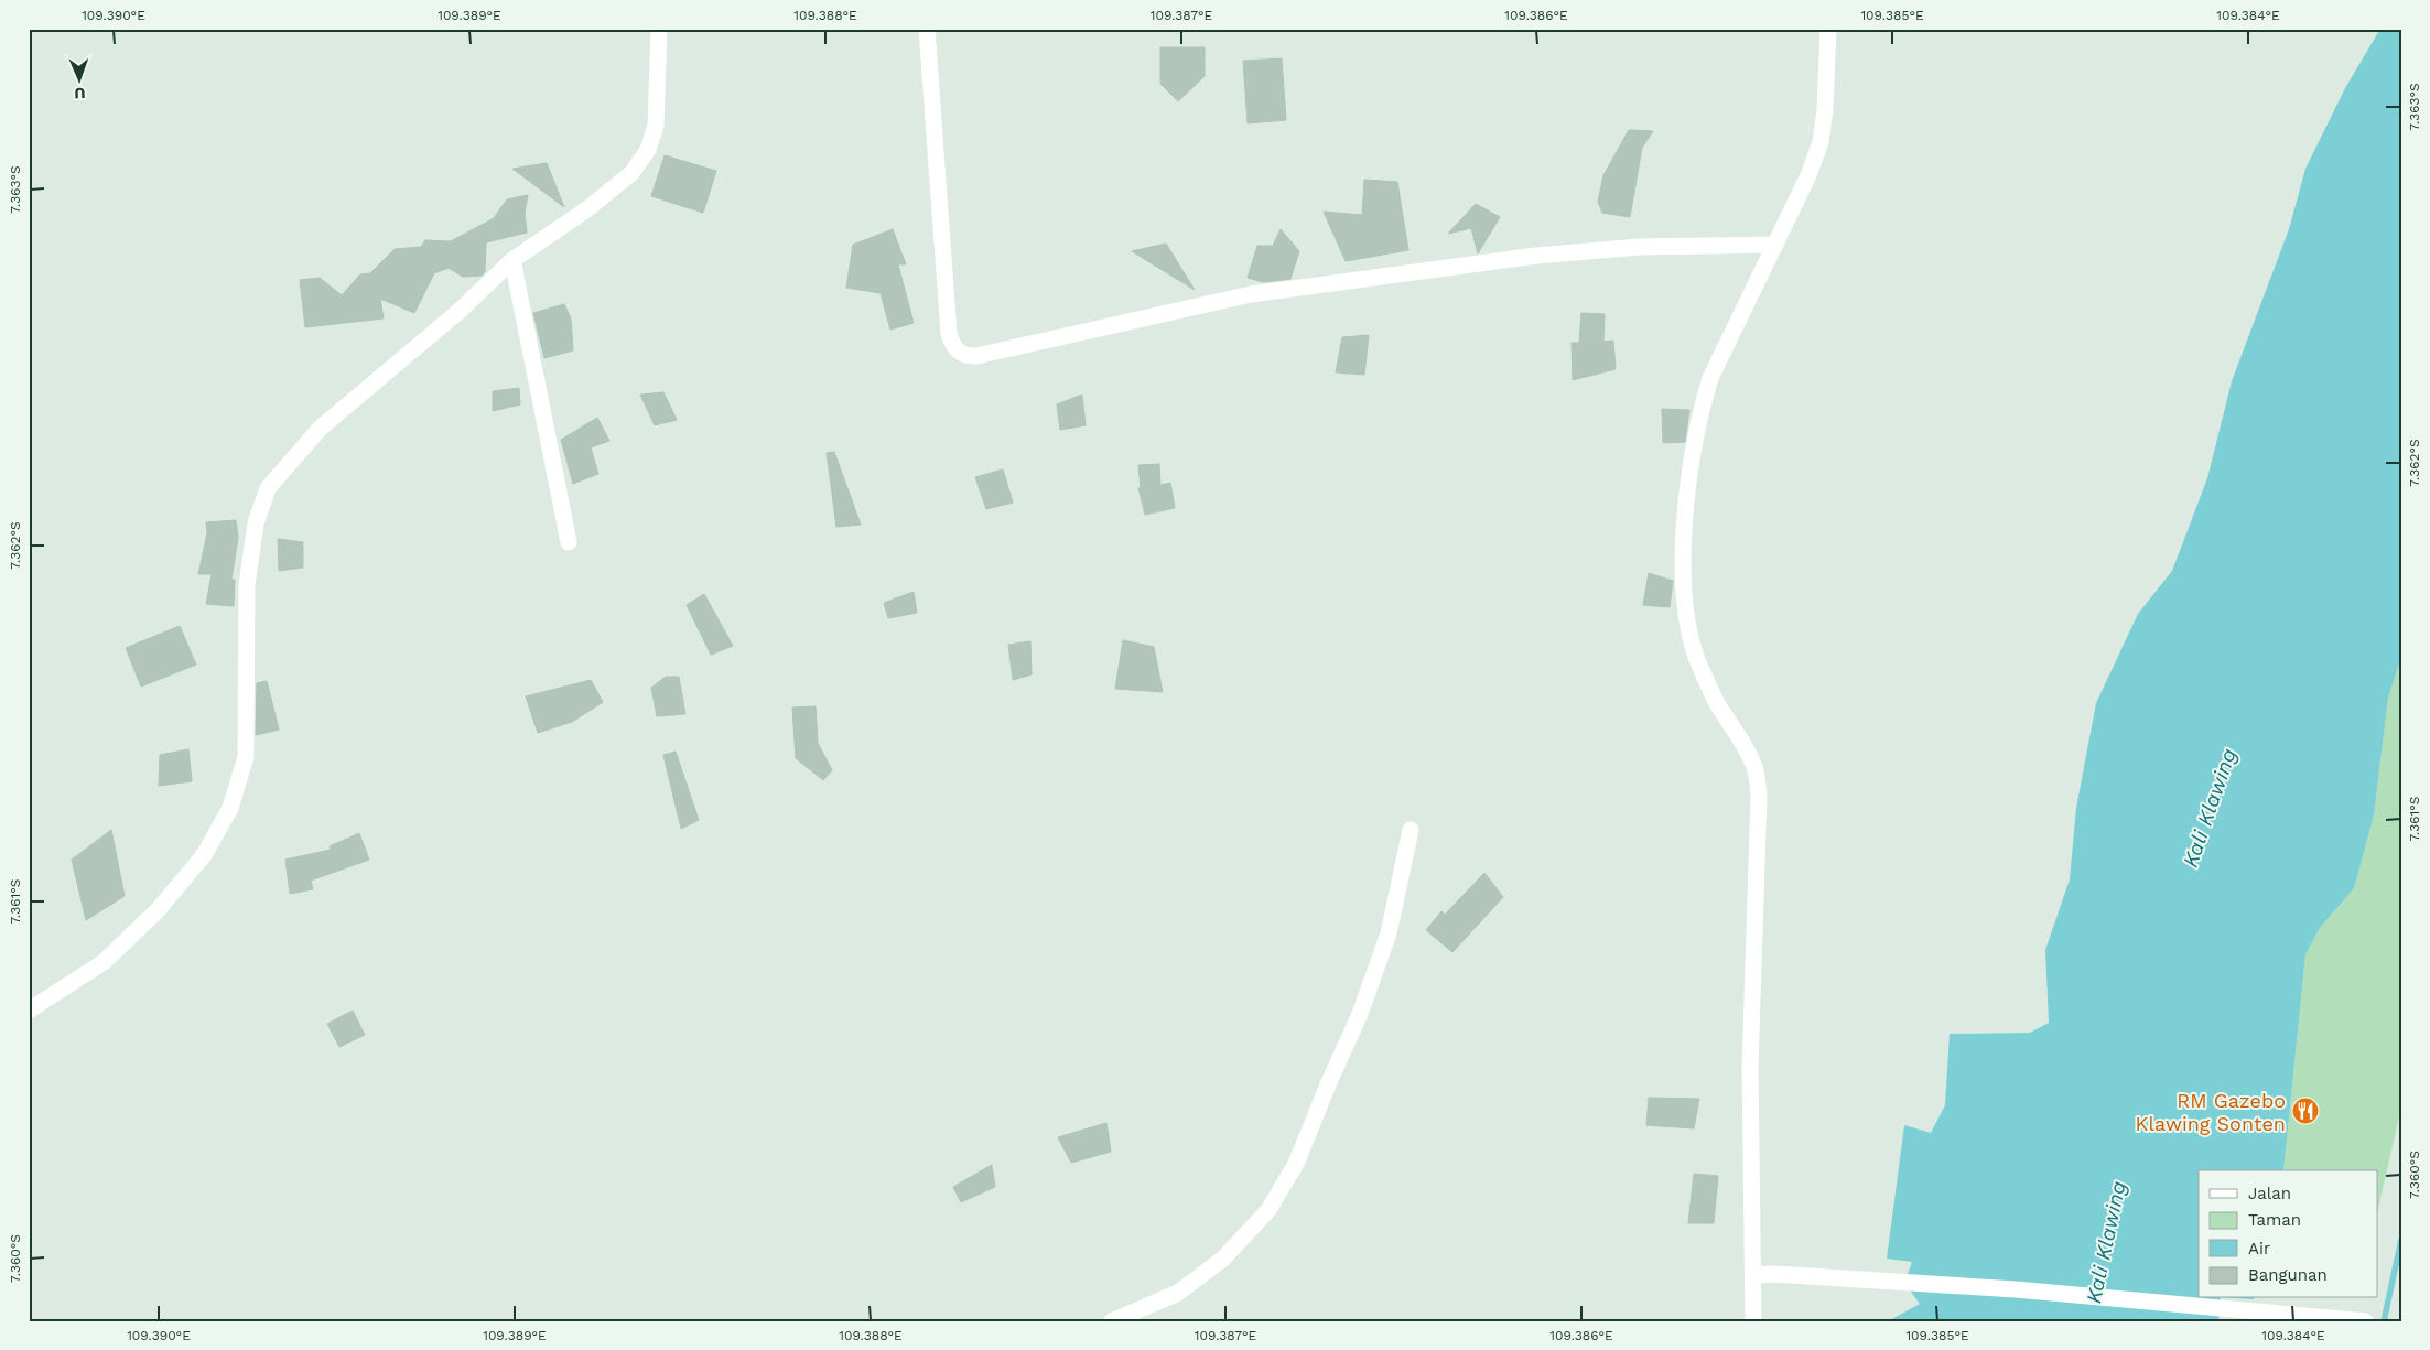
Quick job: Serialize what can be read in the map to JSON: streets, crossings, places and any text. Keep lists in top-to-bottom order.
{
  "water": ["Kali Klawing"],
  "places": {
    "restaurant": ["RM Gazebo Klawing Sonten"]
  },
  "legend": [
    "Jalan",
    "Taman",
    "Air",
    "Bangunan"
  ],
  "north": "bottom",
  "coordinates": [
    "109.390°E",
    "109.389°E",
    "109.388°E",
    "109.387°E",
    "109.386°E",
    "109.385°E",
    "109.384°E",
    "7.363°S",
    "7.362°S",
    "7.361°S",
    "7.360°S"
  ]
}
